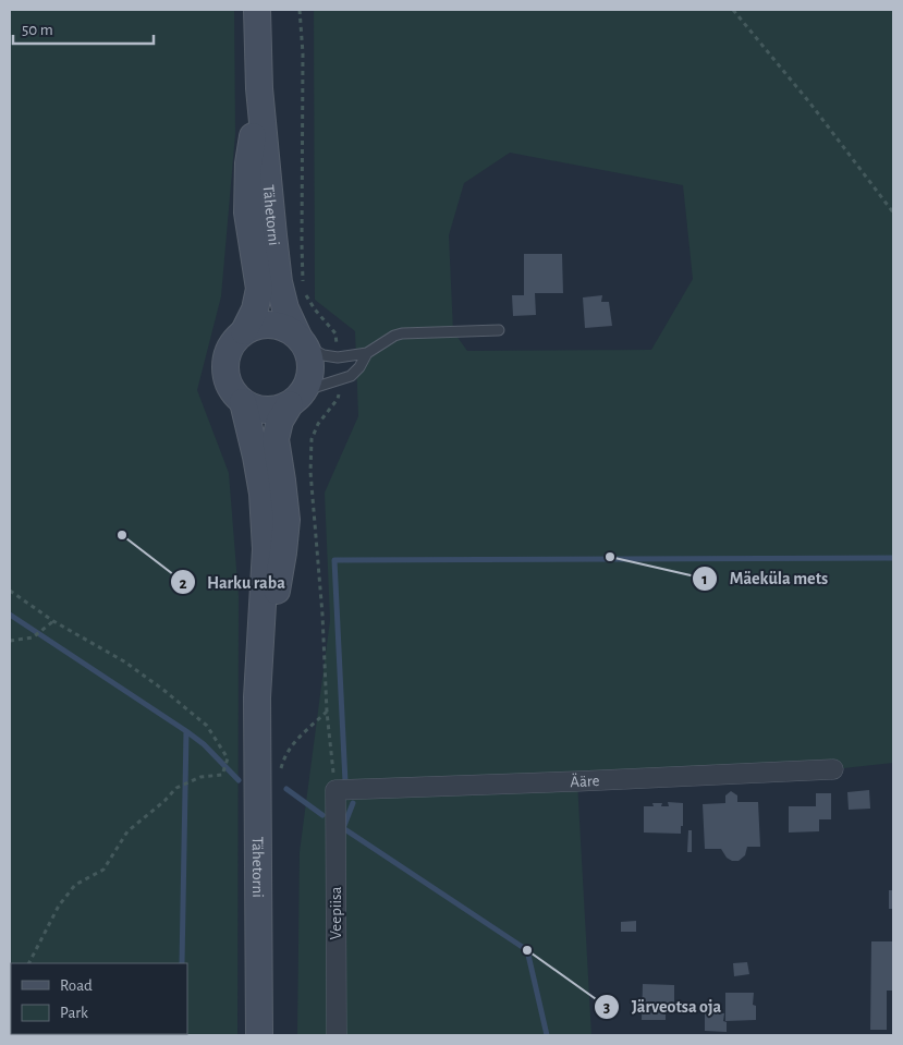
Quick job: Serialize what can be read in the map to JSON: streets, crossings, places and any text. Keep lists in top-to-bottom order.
{
  "streets": {
    "street": ["Tähetorni", "Ääre", "Veepiisa"]
  },
  "crossings": [
    ["Ääre", "Veepiisa"]
  ],
  "places": ["Harku raba", "Mäeküla mets", "Järveotsa oja"],
  "legend": ["Road", "Park"],
  "scale_bar": "50 m"
}
